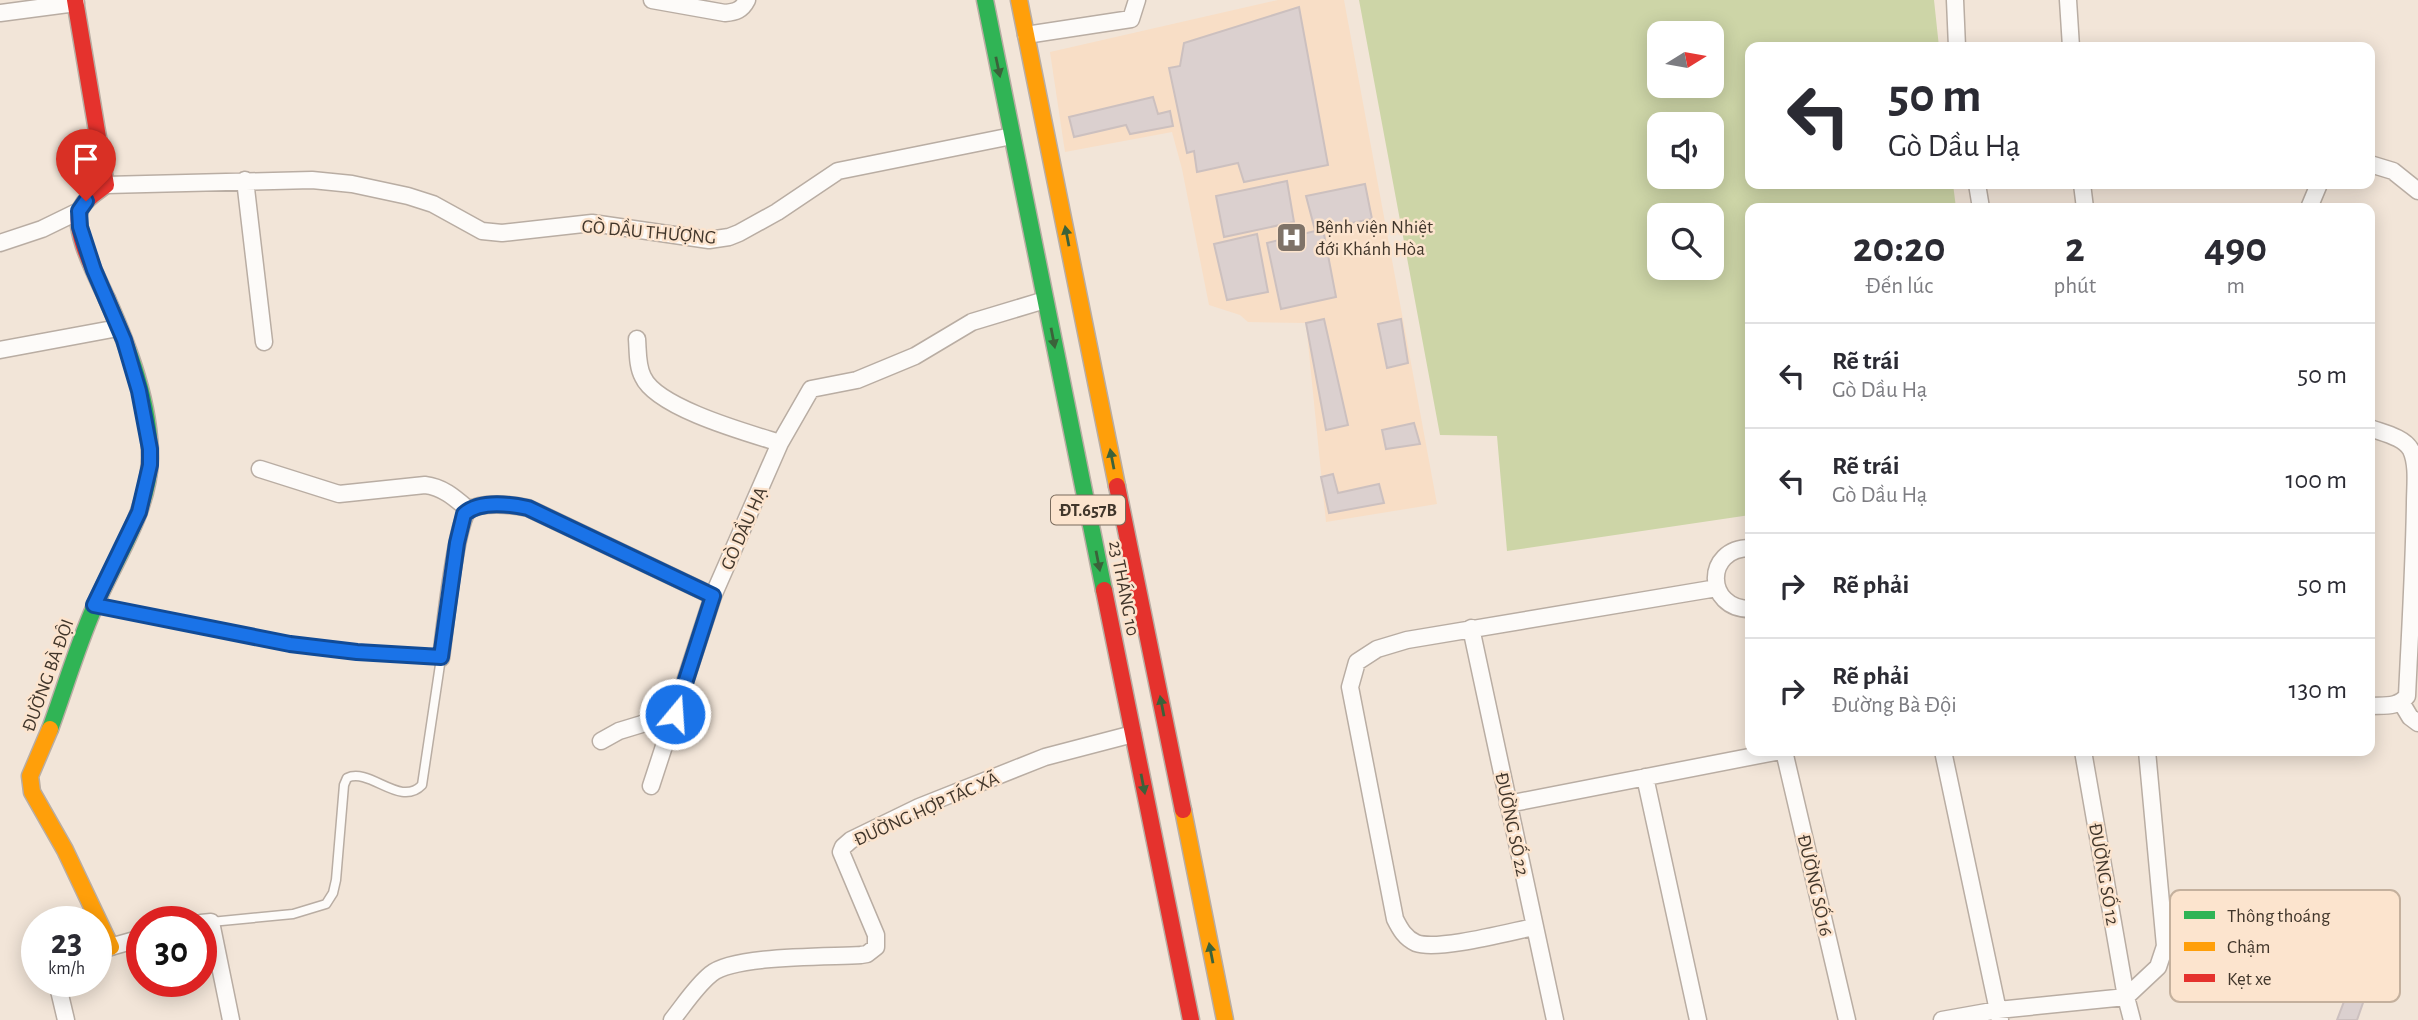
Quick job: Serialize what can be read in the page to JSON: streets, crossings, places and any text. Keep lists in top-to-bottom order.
{
  "streets": {
    "main road": ["ĐT.657B", "23 THÁNG 10", "ĐƯỜNG BÀ ĐỘI"],
    "street": [
      "GÒ DẦU THƯỢNG",
      "GÒ DẦU HẠ",
      "ĐƯỜNG HỢP TÁC XÃ",
      "ĐƯỜNG SỐ 22",
      "ĐƯỜNG SỐ 12",
      "ĐƯỜNG SỐ 16"
    ]
  },
  "crossings": [
    ["GÒ DẦU THƯỢNG", "23 THÁNG 10"],
    ["GÒ DẦU HẠ", "23 THÁNG 10"],
    ["23 THÁNG 10", "ĐƯỜNG HỢP TÁC XÃ"]
  ],
  "places": {
    "hospital": ["Bệnh viện Nhiệt đới Khánh Hòa"]
  },
  "legend": ["Thông thoáng", "Chậm", "Kẹt xe"],
  "north": "right",
  "page": {
    "turn": ["50 m", "Gò Dầu Hạ"],
    "eta": [
      "20:20",
      "Đến lúc",
      "2",
      "phút",
      "490",
      "m"
    ],
    "list": [
      {
        "name": "Rẽ trái",
        "note": "Gò Dầu Hạ",
        "value": "50 m"
      },
      {
        "name": "Rẽ trái",
        "note": "Gò Dầu Hạ",
        "value": "100 m"
      },
      {
        "name": "Rẽ phải",
        "value": "50 m"
      },
      {
        "name": "Rẽ phải",
        "note": "Đường Bà Đội",
        "value": "130 m"
      }
    ],
    "speed": "23 km/h",
    "limit": "30"
  }
}
